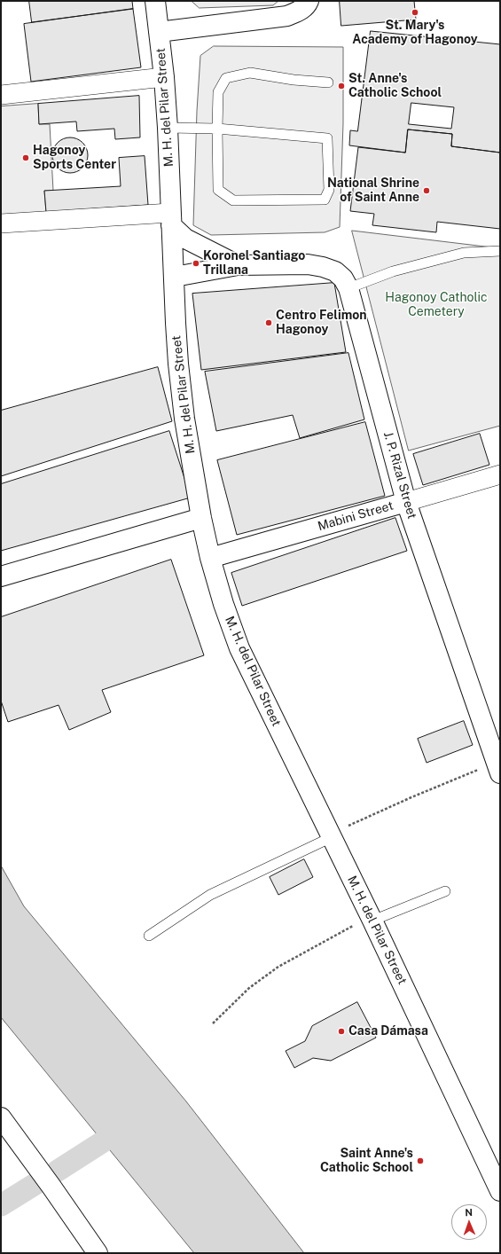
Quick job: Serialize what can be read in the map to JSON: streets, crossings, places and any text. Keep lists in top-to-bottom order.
{
  "streets": {
    "main road": ["M. H. del Pilar Street", "J. P. Rizal Street", "Mabini Street"]
  },
  "crossings": [
    ["M. H. del Pilar Street", "J. P. Rizal Street"],
    ["M. H. del Pilar Street", "Mabini Street"],
    ["J. P. Rizal Street", "Mabini Street"]
  ],
  "parks": ["Hagonoy Catholic Cemetery"],
  "places": [
    "St. Mary's Academy of Hagonoy",
    "St. Anne's Catholic School",
    "Hagonoy Sports Center",
    "National Shrine of Saint Anne",
    "Koronel Santiago Trillana",
    "Centro Felimon Hagonoy",
    "Casa Dámasa",
    "Saint Anne's Catholic School"
  ],
  "north": "top"
}
